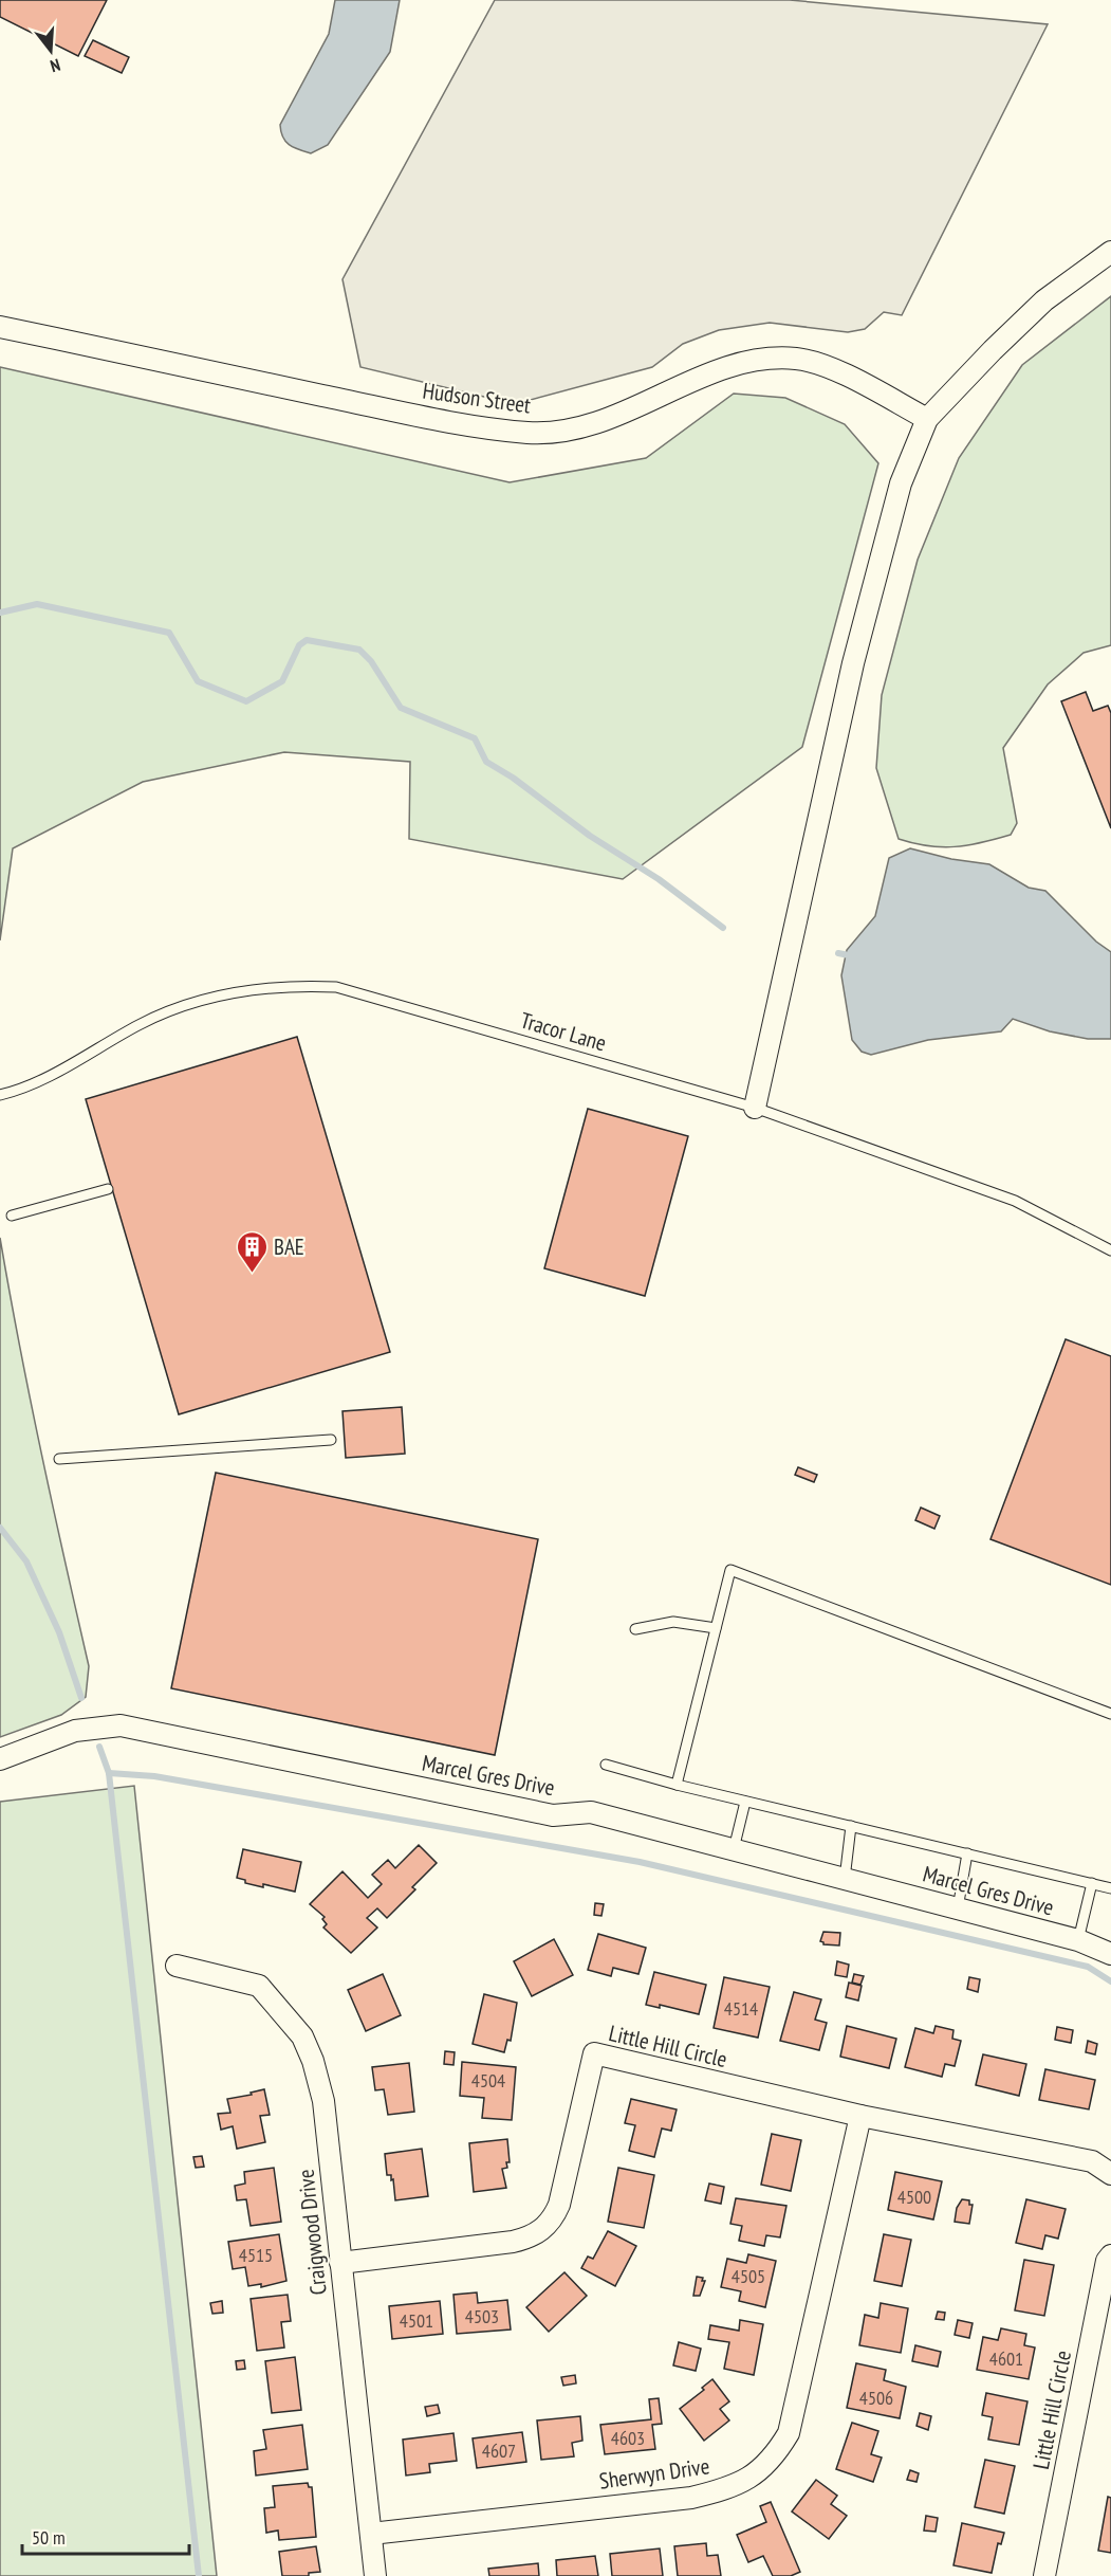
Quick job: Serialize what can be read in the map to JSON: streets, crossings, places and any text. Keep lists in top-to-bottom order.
{
  "streets": {
    "street": [
      "Hudson Street",
      "Marcel Gres Drive",
      "Little Hill Circle",
      "Craigwood Drive",
      "Sherwyn Drive"
    ],
    "lane": ["Tracor Lane"]
  },
  "crossings": [
    ["Little Hill Circle", "Craigwood Drive"],
    ["Little Hill Circle", "Sherwyn Drive"],
    ["Craigwood Drive", "Sherwyn Drive"]
  ],
  "places": {
    "building": ["BAE"]
  },
  "house_numbers": [
    "4514",
    "4504",
    "4500",
    "4515",
    "4505",
    "4503",
    "4501",
    "4601",
    "4506",
    "4603",
    "4607"
  ],
  "scale_bar": "50 m",
  "north": "bottom"
}
